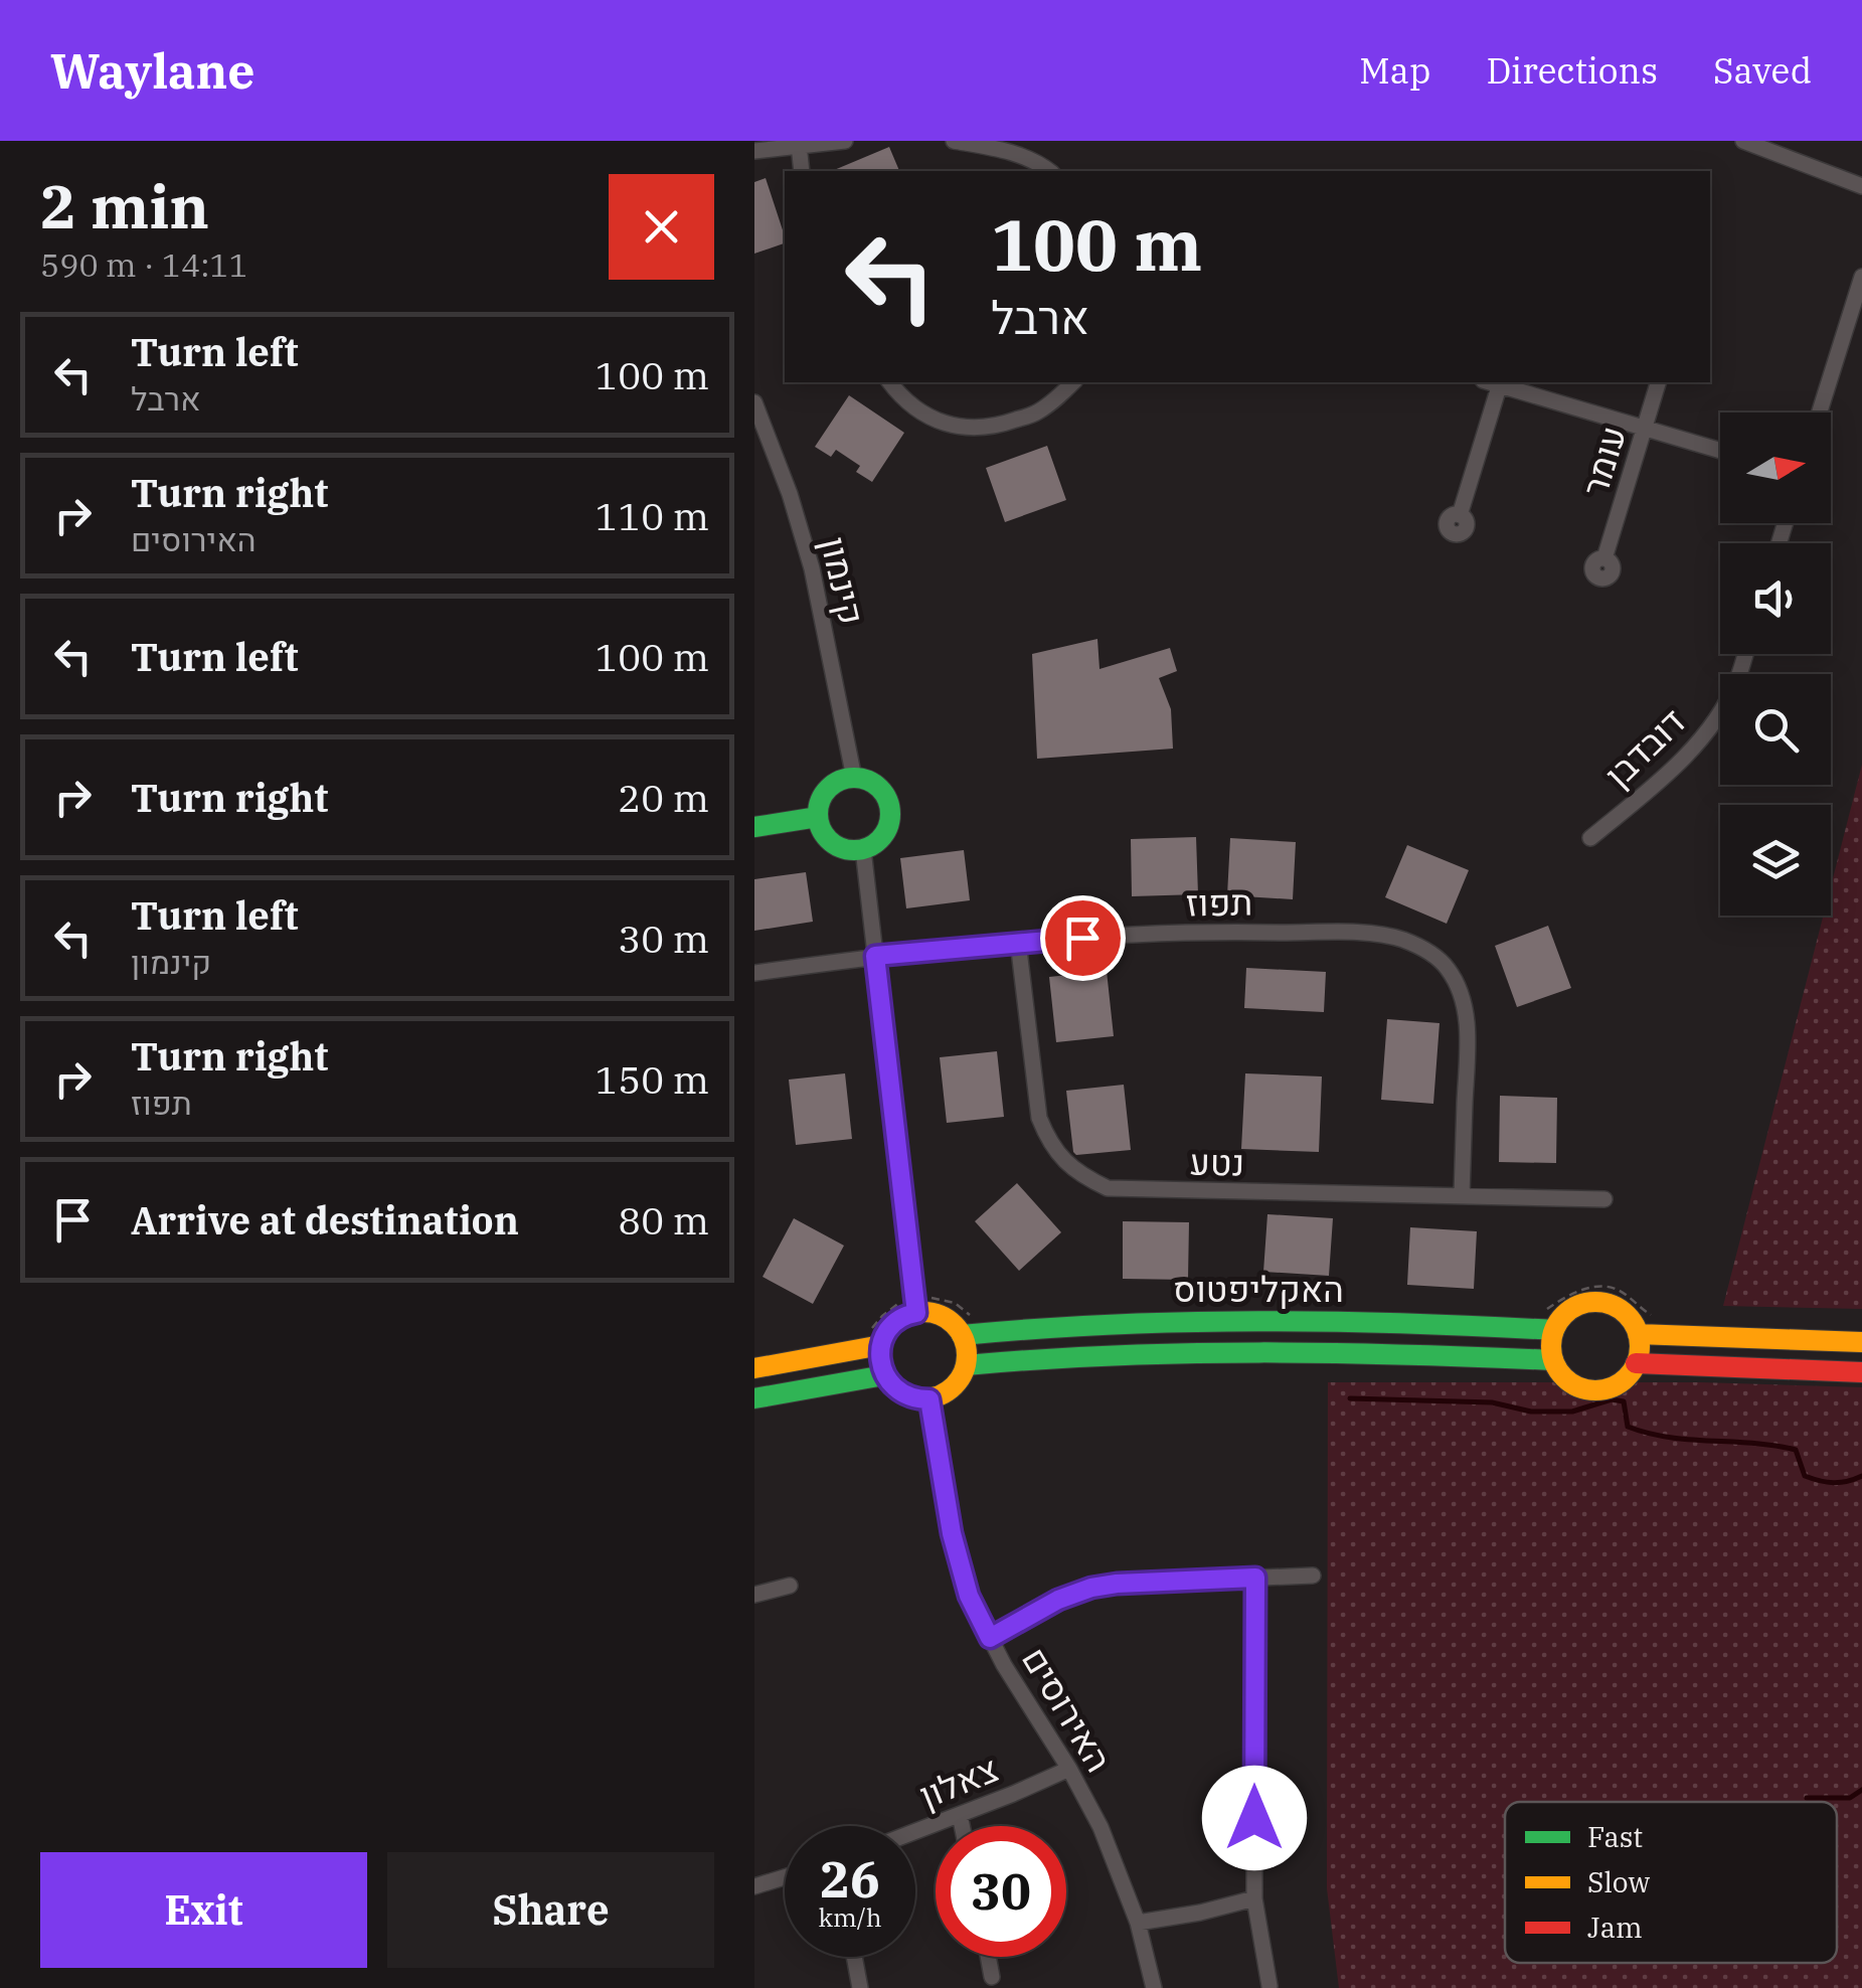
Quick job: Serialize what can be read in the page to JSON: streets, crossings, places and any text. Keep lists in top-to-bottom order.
{
  "streets": {
    "main road": ["האקליפטוס"],
    "street": [
      "עומר",
      "קינמון",
      "דובדבן",
      "תפוז",
      "נטע",
      "האירוסים",
      "צאלון"
    ]
  },
  "crossings": [
    ["תפוז", "נטע"],
    ["האקליפטוס", "האירוסים"],
    ["האירוסים", "צאלון"]
  ],
  "legend": ["Fast", "Slow", "Jam"],
  "north": "right",
  "page": {
    "header": "Waylane",
    "nav": ["Map", "Directions", "Saved"],
    "heading": ["2 min", "590 m · 14:11"],
    "turn": ["100 m", "ארבל"],
    "list": [
      {
        "name": "Turn left",
        "note": "ארבל",
        "value": "100 m"
      },
      {
        "name": "Turn right",
        "note": "האירוסים",
        "value": "110 m"
      },
      {
        "name": "Turn left",
        "value": "100 m"
      },
      {
        "name": "Turn right",
        "value": "20 m"
      },
      {
        "name": "Turn left",
        "note": "קינמון",
        "value": "30 m"
      },
      {
        "name": "Turn right",
        "note": "תפוז",
        "value": "150 m"
      },
      {
        "name": "Arrive at destination",
        "value": "80 m"
      }
    ],
    "speed": "26 km/h",
    "limit": "30",
    "buttons": ["Exit", "Share"]
  }
}
